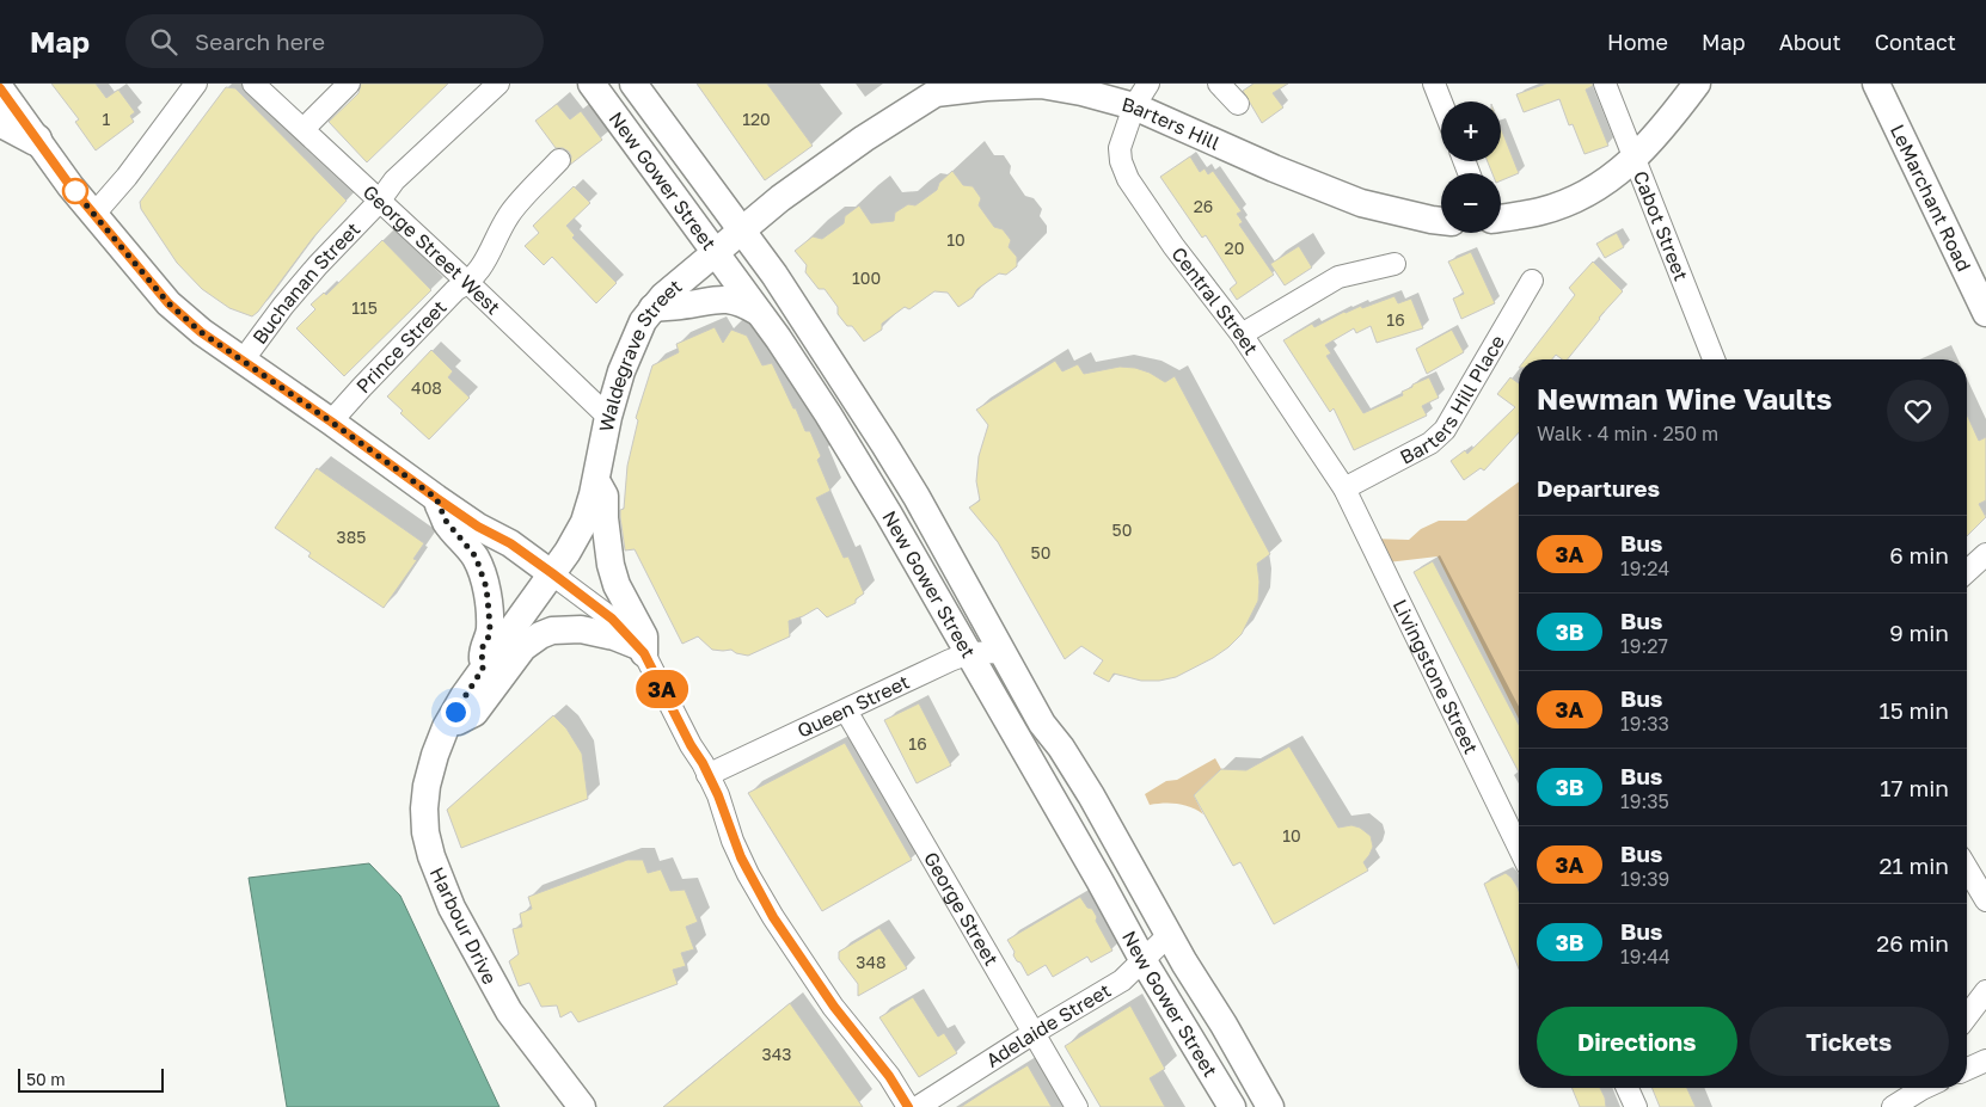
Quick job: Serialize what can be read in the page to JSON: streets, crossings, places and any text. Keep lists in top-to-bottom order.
{
  "streets": {
    "main road": [
      "Barters Hill",
      "New Gower Street",
      "LeMarchant Road",
      "Waldegrave Street",
      "Harbour Drive"
    ],
    "street": [
      "Cabot Street",
      "George Street West",
      "Buchanan Street",
      "Central Street",
      "Prince Street",
      "Barters Hill Place",
      "Livingstone Street",
      "Queen Street",
      "George Street",
      "Adelaide Street"
    ]
  },
  "crossings": [
    ["Barters Hill", "New Gower Street"],
    ["Barters Hill", "Central Street"],
    ["Barters Hill", "Waldegrave Street"],
    ["New Gower Street", "Waldegrave Street"],
    ["New Gower Street", "Queen Street"],
    ["New Gower Street", "Adelaide Street"],
    ["George Street West", "Buchanan Street"],
    ["George Street West", "Prince Street"],
    ["George Street West", "Waldegrave Street"],
    ["Central Street", "Barters Hill Place"],
    ["Central Street", "Livingstone Street"],
    ["Waldegrave Street", "Harbour Drive"],
    ["Barters Hill Place", "Livingstone Street"],
    ["Queen Street", "George Street"],
    ["George Street", "Adelaide Street"]
  ],
  "lines": ["bus line 3A"],
  "house_numbers": [
    "1",
    "120",
    "26",
    "10",
    "20",
    "100",
    "115",
    "16",
    "408",
    "50",
    "385",
    "50",
    "16",
    "10",
    "348",
    "343"
  ],
  "scale_bar": "50 m",
  "page": {
    "header": "Map",
    "search": "Search here",
    "nav": [
      "Home",
      "Map",
      "About",
      "Contact"
    ],
    "on_map": "3A",
    "map_buttons": ["+", "−"],
    "heading": [
      ["Newman Wine Vaults", "Walk · 4 min · 250 m"],
      "Departures"
    ],
    "list": [
      {
        "mark": "3A",
        "name": "Bus",
        "note": "19:24",
        "value": "6 min"
      },
      {
        "mark": "3B",
        "name": "Bus",
        "note": "19:27",
        "value": "9 min"
      },
      {
        "mark": "3A",
        "name": "Bus",
        "note": "19:33",
        "value": "15 min"
      },
      {
        "mark": "3B",
        "name": "Bus",
        "note": "19:35",
        "value": "17 min"
      },
      {
        "mark": "3A",
        "name": "Bus",
        "note": "19:39",
        "value": "21 min"
      },
      {
        "mark": "3B",
        "name": "Bus",
        "note": "19:44",
        "value": "26 min"
      }
    ],
    "buttons": ["Directions", "Tickets"],
    "scale": "50 m"
  }
}
